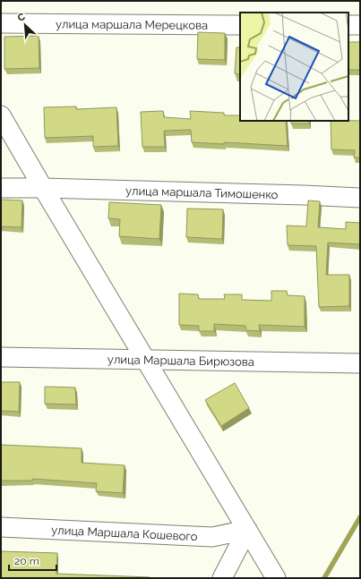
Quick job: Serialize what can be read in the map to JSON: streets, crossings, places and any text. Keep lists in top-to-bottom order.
{
  "streets": {
    "street": [
      "улица маршала Мерецкова",
      "улица маршала Тимошенко",
      "улица Маршала Бирюзова",
      "улица Маршала Кошевого"
    ]
  },
  "scale_bar": "20 m",
  "north": "top left"
}
